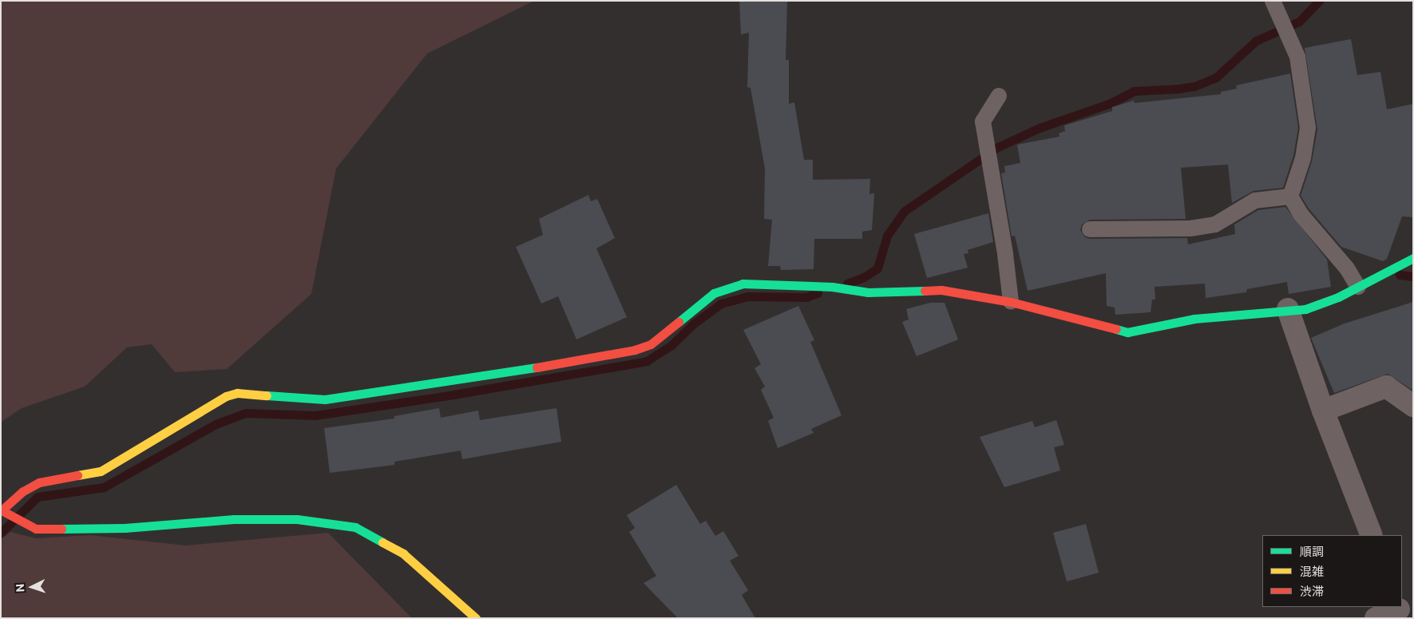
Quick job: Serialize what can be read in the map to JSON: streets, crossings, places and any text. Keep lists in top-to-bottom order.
{
  "legend": ["順調", "混雑", "渋滞"],
  "north": "left"
}
